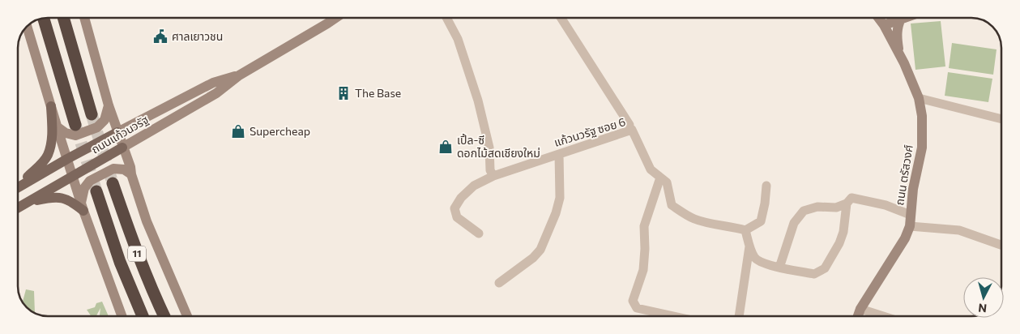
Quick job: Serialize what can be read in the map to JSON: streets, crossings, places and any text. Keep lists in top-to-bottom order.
{
  "streets": {
    "highway": ["11"],
    "main road": ["ถนนแก้วนวรัฐ"],
    "street": ["แก้วนวรัฐ ซอย 6", "ถนน ตรัสวงศ์"]
  },
  "places": {
    "public building": ["ศาลเยาวชน"],
    "building": ["The Base"],
    "shop": ["Supercheap", "เปิ้ล-ซี ดอกไม้สดเชียงใหม่"]
  },
  "north": "bottom"
}
